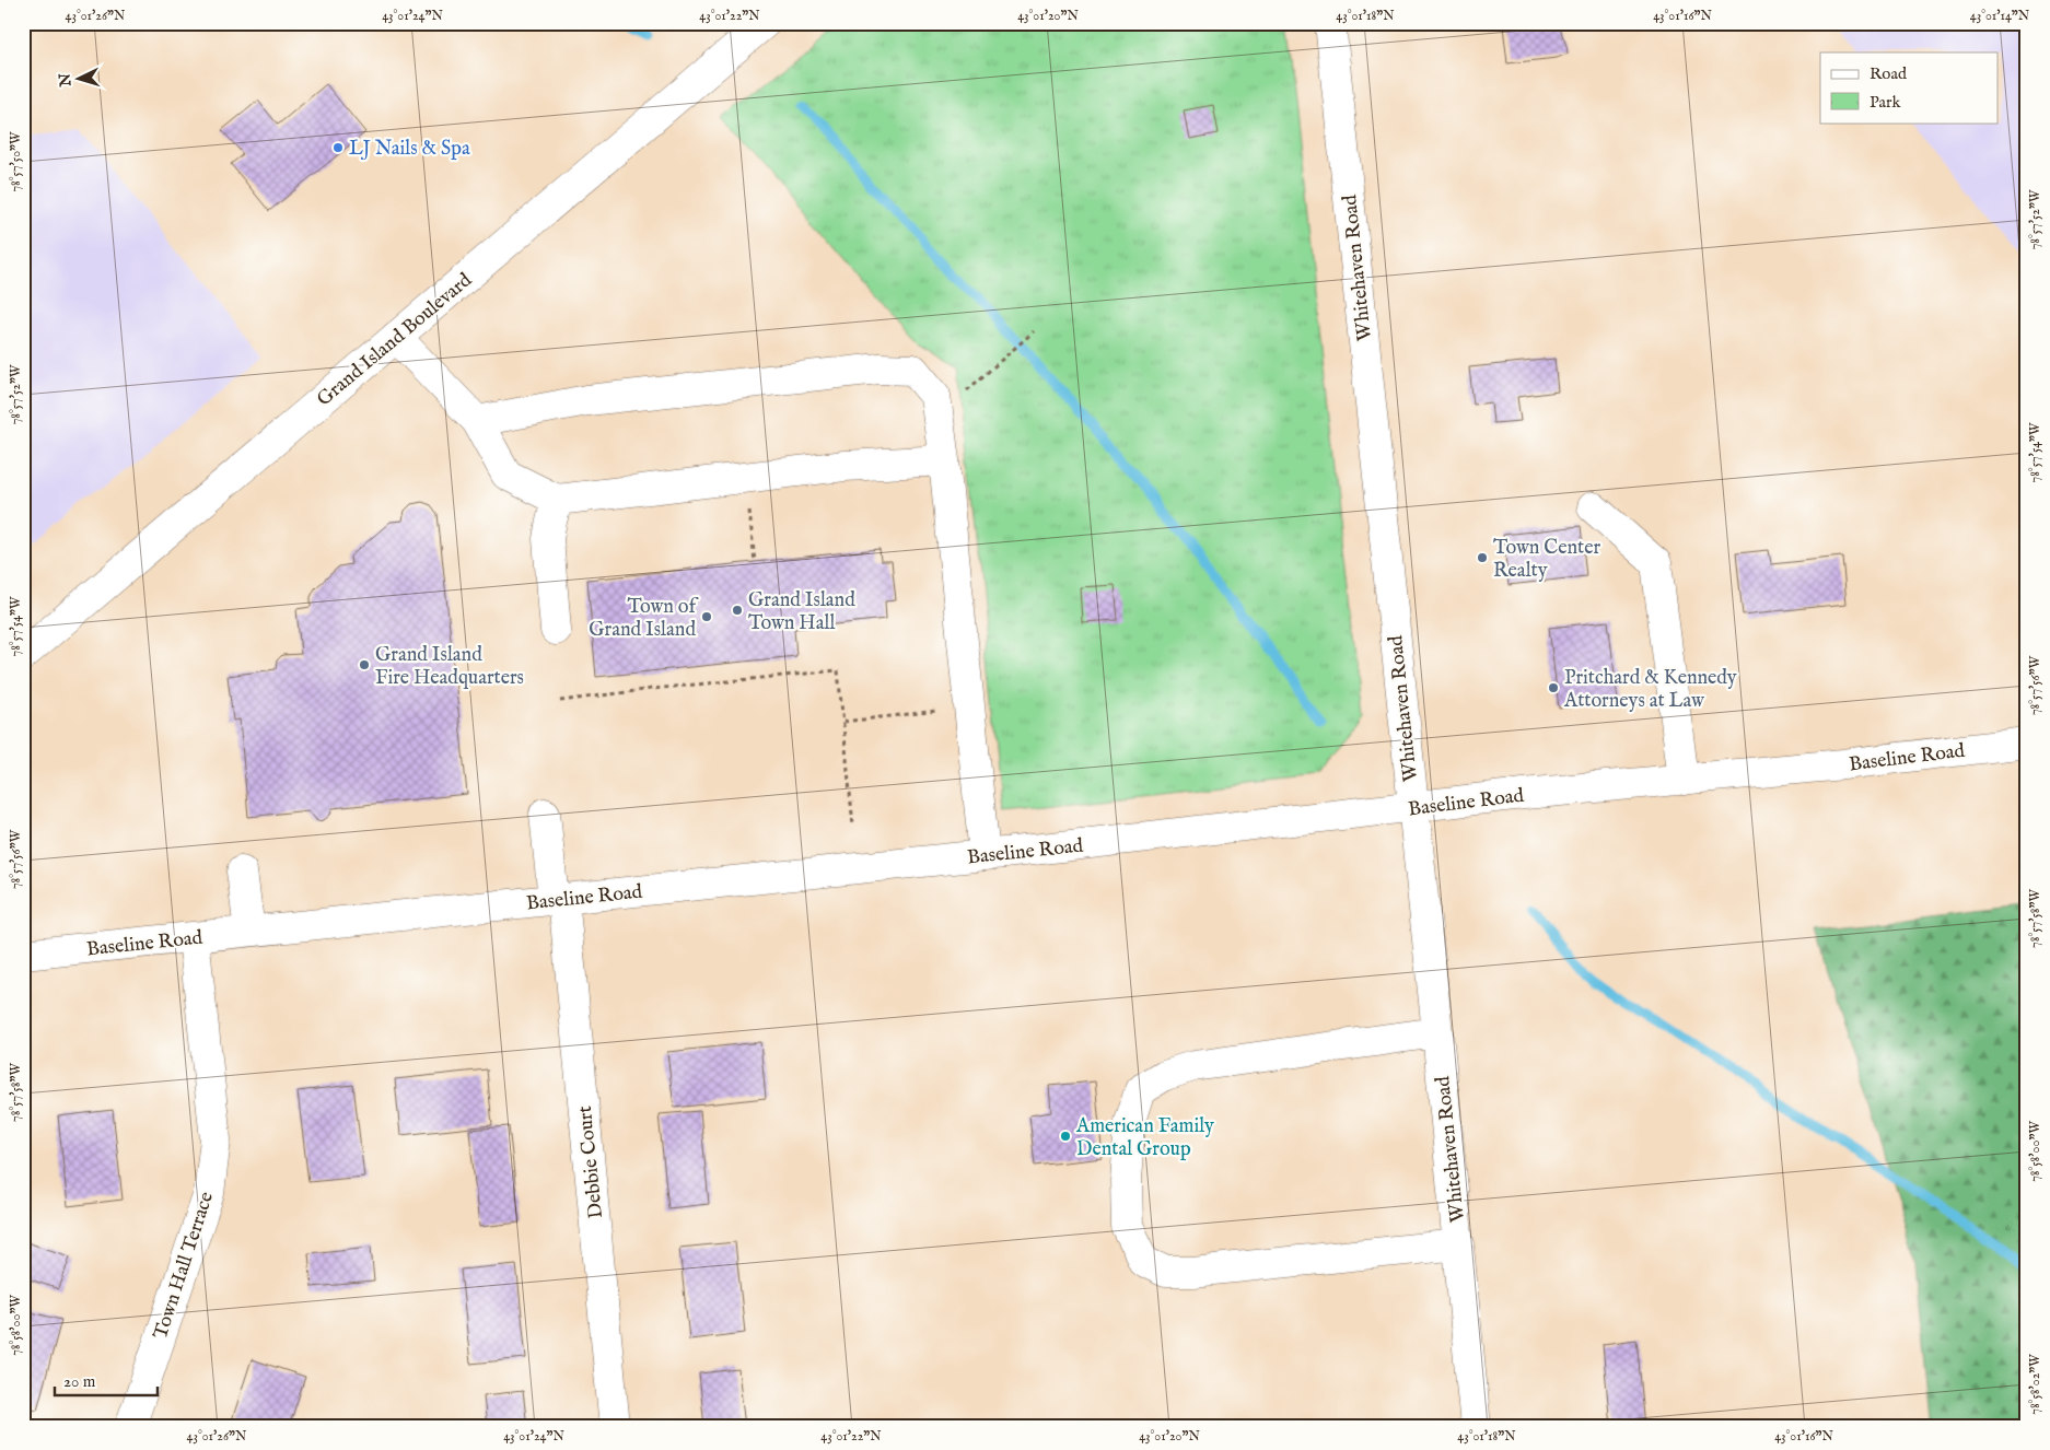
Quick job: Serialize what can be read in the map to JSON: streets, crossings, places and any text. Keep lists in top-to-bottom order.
{
  "streets": {
    "street": [
      "Whitehaven Road",
      "Grand Island Boulevard",
      "Baseline Road",
      "Debbie Court",
      "Town Hall Terrace"
    ]
  },
  "crossings": [
    ["Whitehaven Road", "Baseline Road"],
    ["Baseline Road", "Debbie Court"],
    ["Baseline Road", "Town Hall Terrace"]
  ],
  "places": [
    "LJ Nails & Spa",
    "Town Center Realty",
    "Grand Island Town Hall",
    "Town of Grand Island",
    "Grand Island Fire Headquarters",
    "Pritchard & Kennedy Attorneys at Law",
    "American Family Dental Group"
  ],
  "legend": ["Road", "Park"],
  "scale_bar": "20 m",
  "north": "left",
  "coordinates": [
    "43°01'26\"N",
    "43°01'24\"N",
    "43°01'22\"N",
    "43°01'20\"N",
    "43°01'18\"N",
    "43°01'16\"N",
    "43°01'14\"N",
    "78°57'50\"W",
    "78°57'52\"W",
    "78°57'54\"W",
    "78°57'56\"W",
    "78°57'58\"W",
    "78°58'00\"W",
    "78°58'02\"W"
  ]
}
